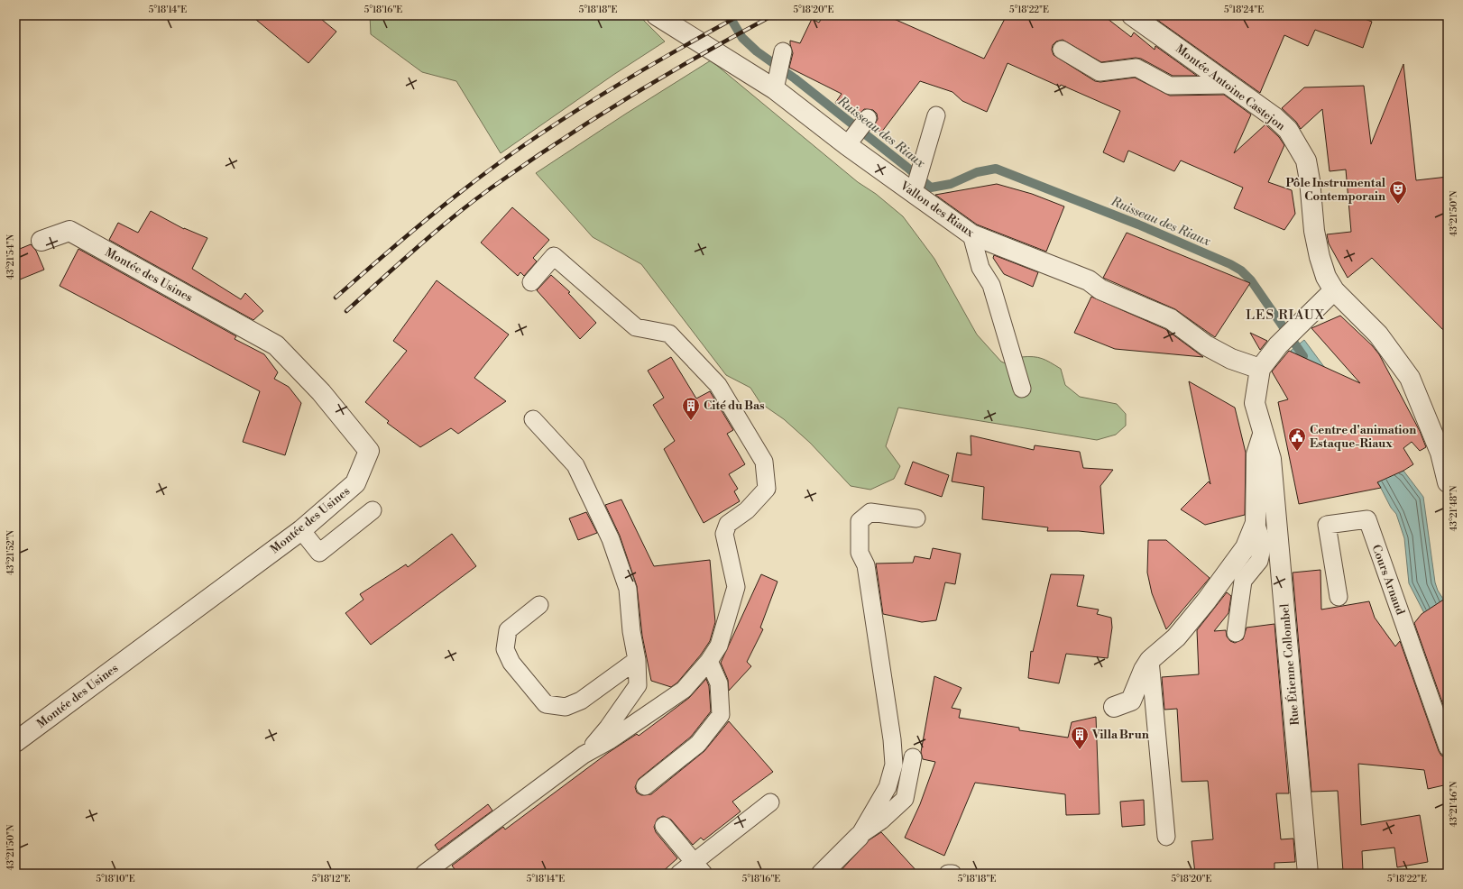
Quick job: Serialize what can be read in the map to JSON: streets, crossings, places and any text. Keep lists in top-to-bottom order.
{
  "streets": {
    "street": [
      "Montée Antoine Castejon",
      "Vallon des Riaux",
      "Montée des Usines",
      "Rue Étienne Collombel"
    ],
    "lane": ["Cours Arnaud"]
  },
  "crossings": [
    ["Vallon des Riaux", "Rue Étienne Collombel"]
  ],
  "districts": ["LES RIAUX"],
  "water": ["Ruisseau des Riaux"],
  "places": {
    "theatre": ["Pôle Instrumental Contemporain"],
    "building": ["Cité du Bas", "Villa Brun"],
    "public building": ["Centre d'animation Estaque-Riaux"]
  },
  "coordinates": [
    "5°18'14\"E",
    "5°18'16\"E",
    "5°18'18\"E",
    "5°18'20\"E",
    "5°18'22\"E",
    "5°18'24\"E",
    "43°21'50\"N",
    "43°21'54\"N",
    "43°21'48\"N",
    "43°21'52\"N",
    "43°21'46\"N",
    "5°18'10\"E",
    "5°18'12\"E"
  ]
}
